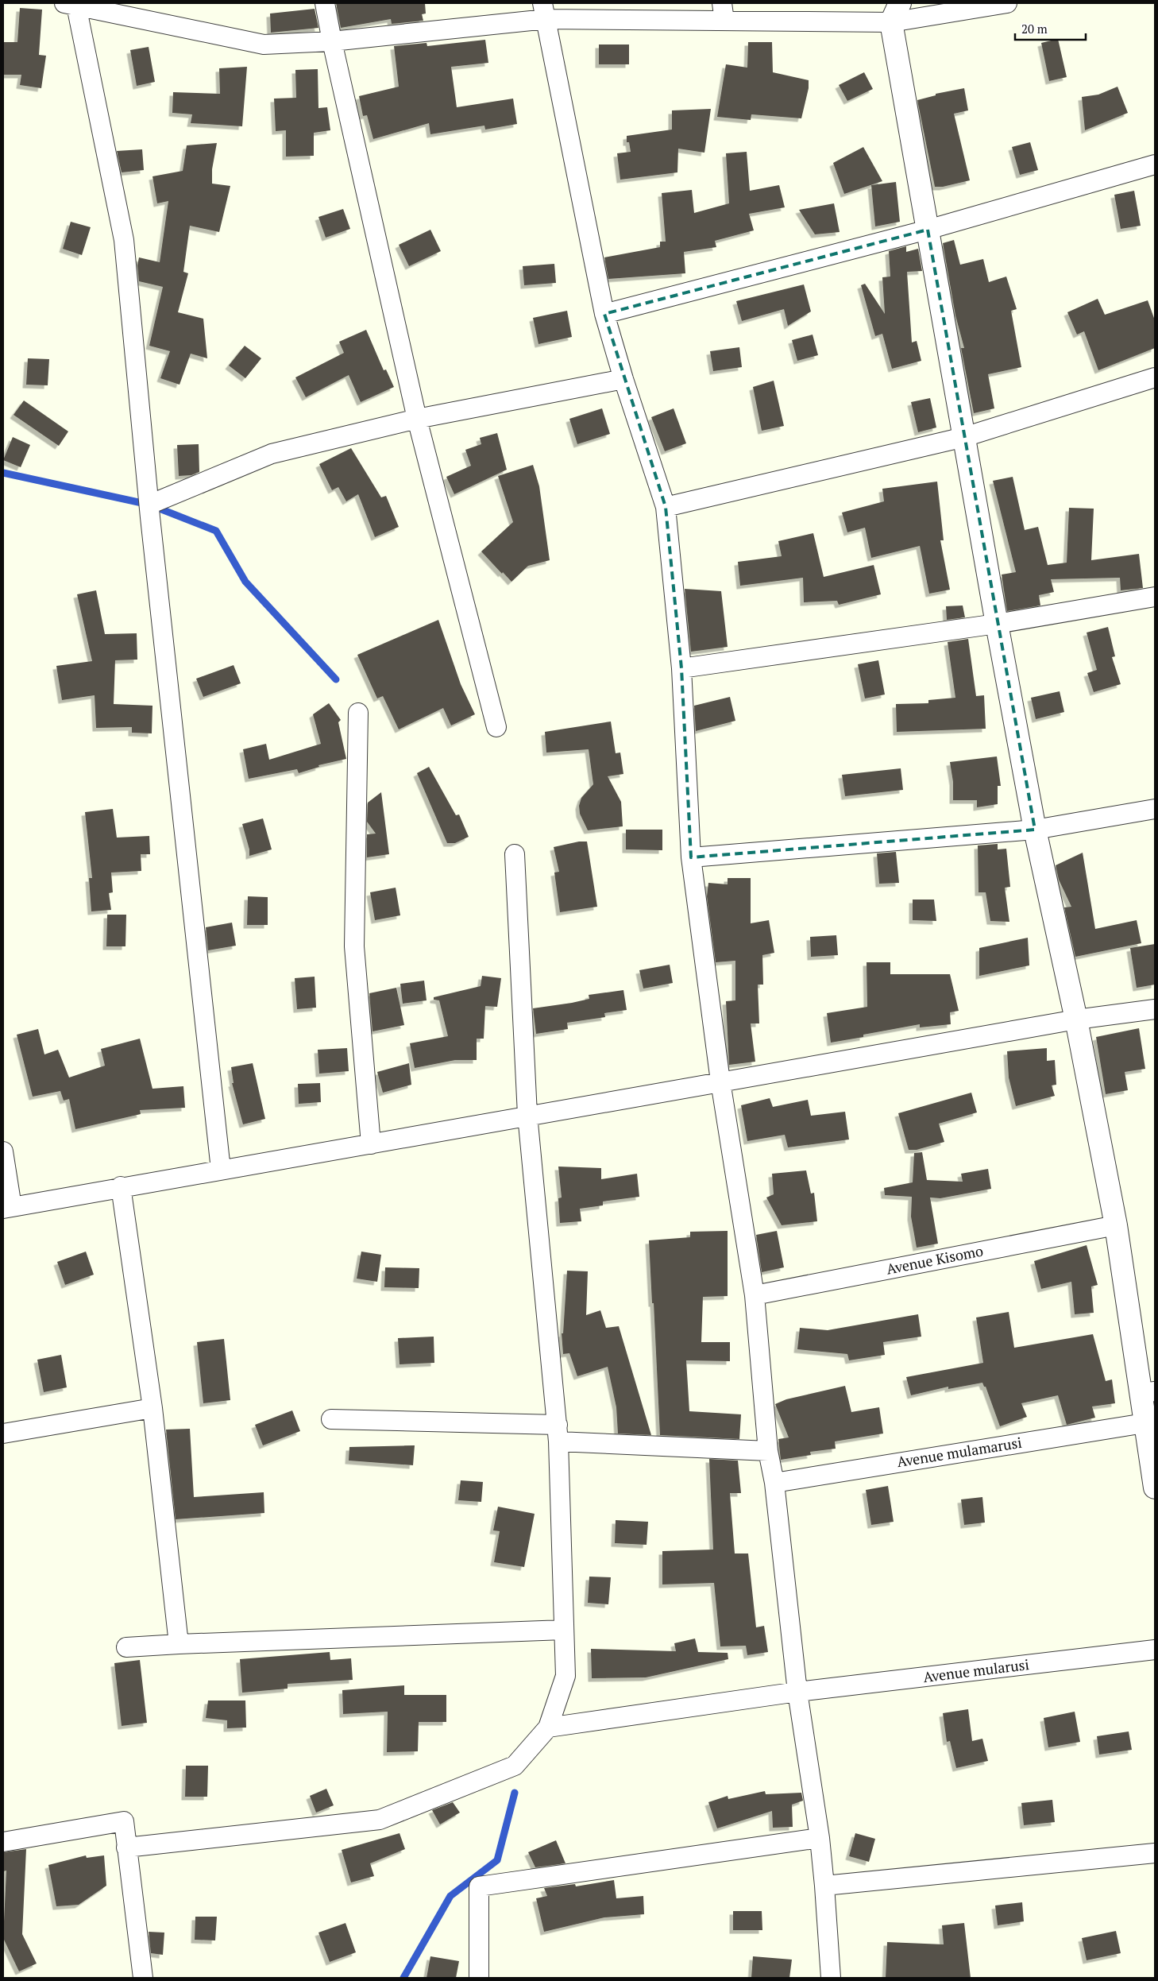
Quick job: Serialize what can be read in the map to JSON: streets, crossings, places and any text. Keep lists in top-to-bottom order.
{
  "streets": {
    "street": ["Avenue Kisomo", "Avenue mulamarusi", "Avenue mularusi"]
  },
  "scale_bar": "20 m"
}
